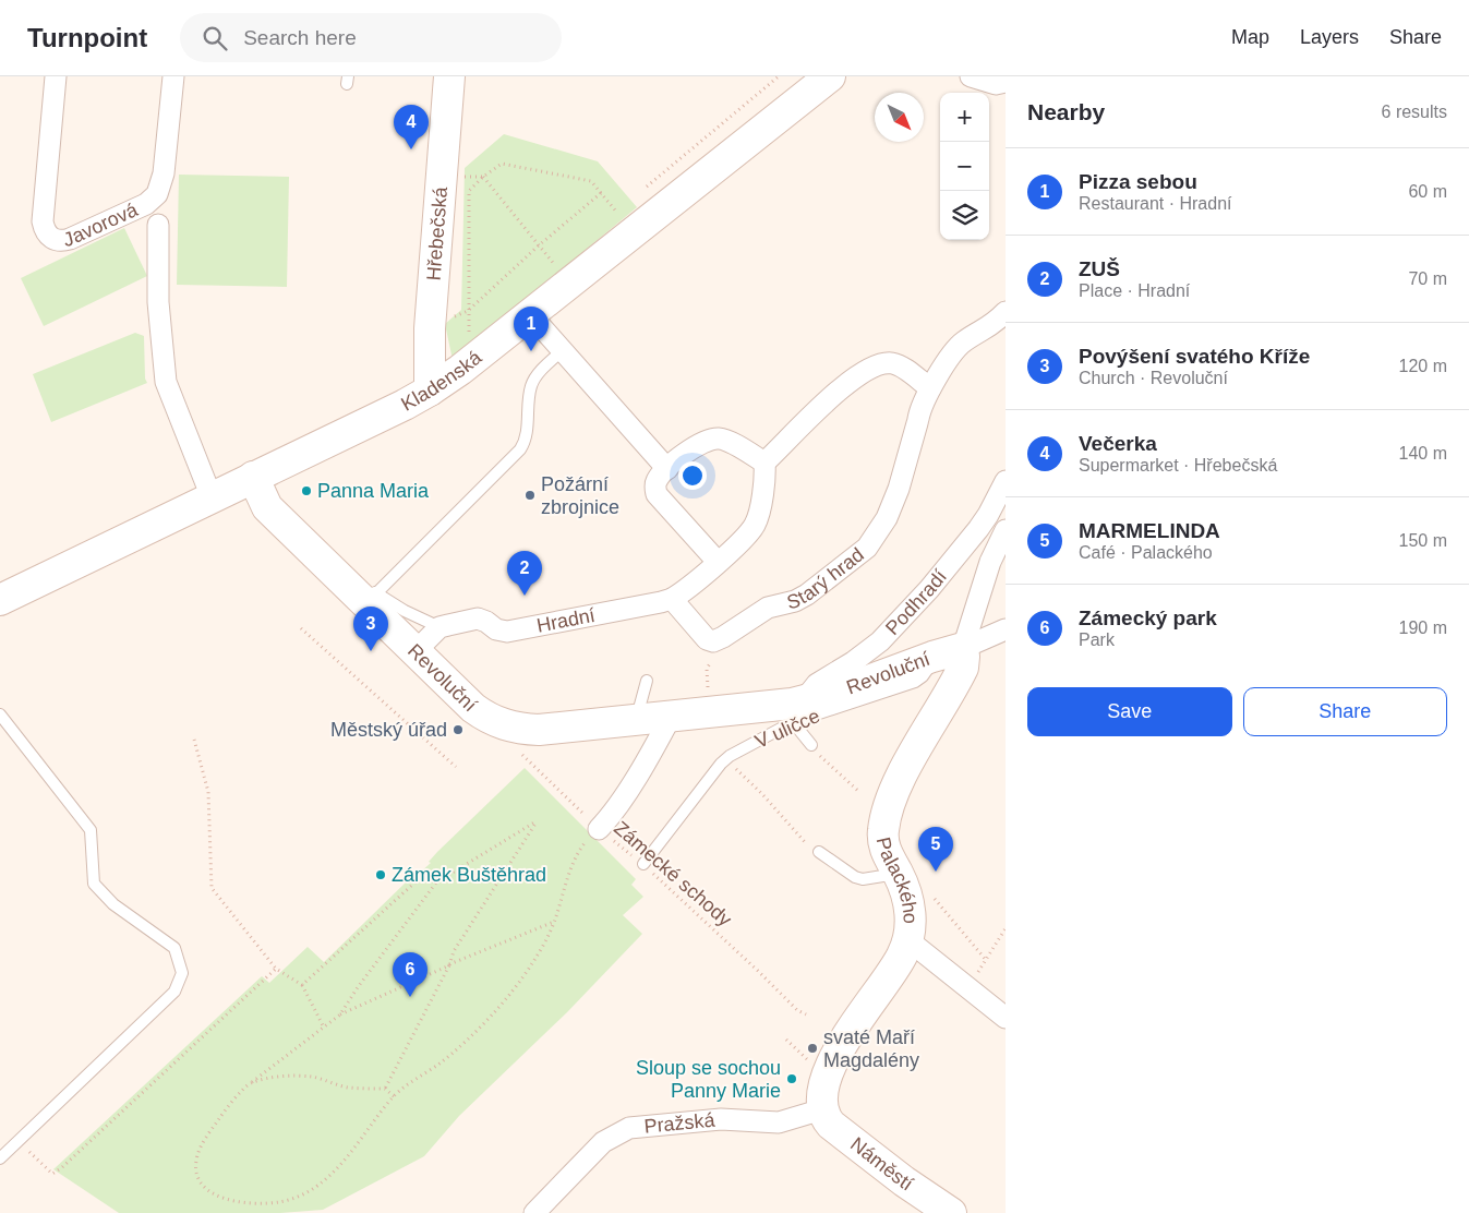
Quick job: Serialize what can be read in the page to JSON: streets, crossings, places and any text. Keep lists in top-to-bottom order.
{
  "streets": {
    "street": [
      "Javorová",
      "Hřebečská",
      "Kladenská",
      "Starý hrad",
      "Podhradí",
      "Hradní",
      "Revoluční",
      "Palackého",
      "Pražská",
      "Náměstí"
    ],
    "lane": ["V uličce"],
    "path": ["Zámecké schody"]
  },
  "crossings": [
    ["Javorová", "Kladenská"],
    ["Hřebečská", "Kladenská"],
    ["Kladenská", "Revoluční"],
    ["Starý hrad", "Hradní"],
    ["Podhradí", "Revoluční"],
    ["Podhradí", "V uličce"],
    ["Revoluční", "V uličce"],
    ["Revoluční", "Palackého"],
    ["V uličce", "Zámecké schody"],
    ["Palackého", "Pražská"],
    ["Palackého", "Náměstí"],
    ["Pražská", "Náměstí"]
  ],
  "places": [
    "Panna Maria",
    "Požární zbrojnice",
    "Městský úřad",
    "Zámek Buštěhrad",
    "svaté Maří Magdalény",
    "Sloup se sochou Panny Marie"
  ],
  "north": "bottom right",
  "page": {
    "header": "Turnpoint",
    "search": "Search here",
    "nav": ["Map", "Layers", "Share"],
    "heading": ["Nearby", "6 results"],
    "map_buttons": ["+", "−"],
    "pins": [
      "4",
      "1",
      "2",
      "3",
      "5",
      "6"
    ],
    "list": [
      {
        "mark": "1",
        "name": "Pizza sebou",
        "note": "Restaurant · Hradní",
        "value": "60 m"
      },
      {
        "mark": "2",
        "name": "ZUŠ",
        "note": "Place · Hradní",
        "value": "70 m"
      },
      {
        "mark": "3",
        "name": "Povýšení svatého Kříže",
        "note": "Church · Revoluční",
        "value": "120 m"
      },
      {
        "mark": "4",
        "name": "Večerka",
        "note": "Supermarket · Hřebečská",
        "value": "140 m"
      },
      {
        "mark": "5",
        "name": "MARMELINDA",
        "note": "Café · Palackého",
        "value": "150 m"
      },
      {
        "mark": "6",
        "name": "Zámecký park",
        "note": "Park",
        "value": "190 m"
      }
    ],
    "buttons": ["Save", "Share"]
  }
}
